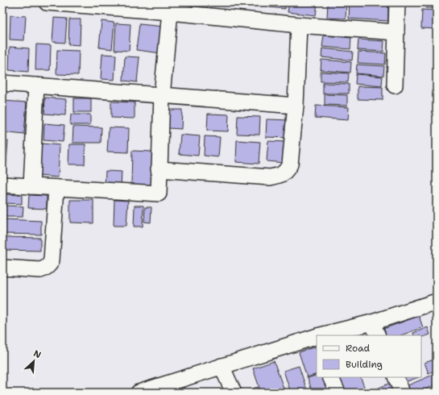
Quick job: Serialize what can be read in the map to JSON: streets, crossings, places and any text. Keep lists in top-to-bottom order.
{
  "legend": ["Road", "Building"],
  "north": "top right"
}
